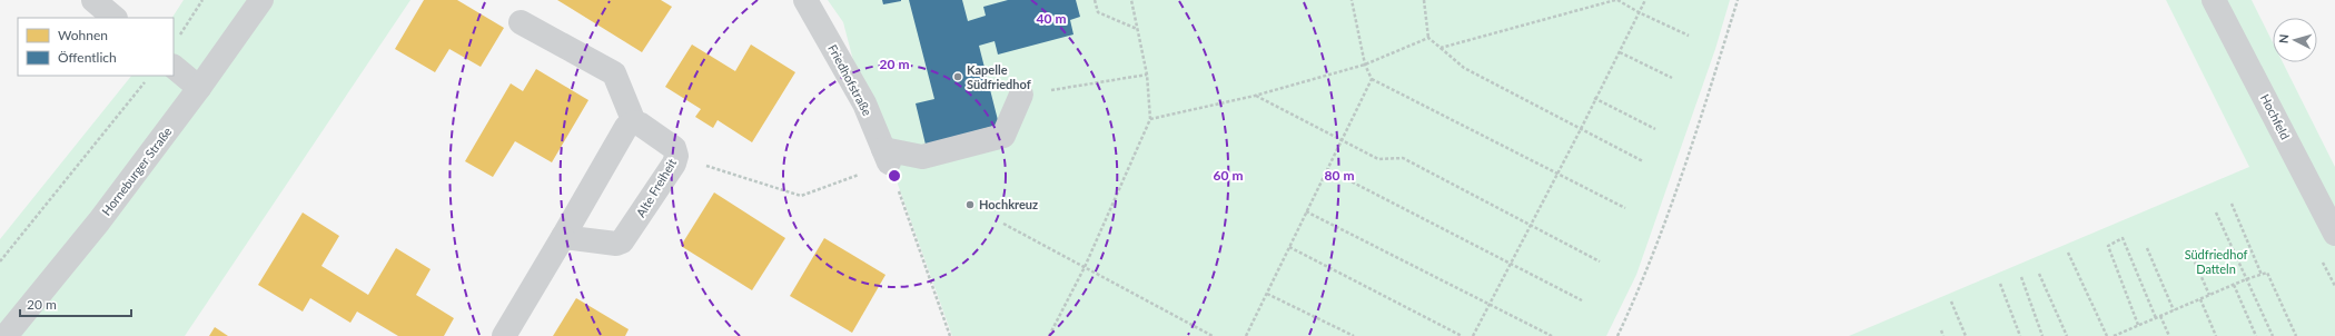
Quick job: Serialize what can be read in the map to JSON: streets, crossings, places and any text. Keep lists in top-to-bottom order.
{
  "streets": {
    "street": [
      "Friedhofstraße",
      "Hochfeld",
      "Horneburger Straße",
      "Alte Freiheit"
    ]
  },
  "parks": ["Südfriedhof Datteln"],
  "places": ["Kapelle Südfriedhof", "Hochkreuz"],
  "legend": ["Wohnen", "Öffentlich"],
  "scale_bar": "20 m",
  "north": "left",
  "rings": [
    "40 m",
    "20 m",
    "60 m",
    "80 m"
  ]
}
